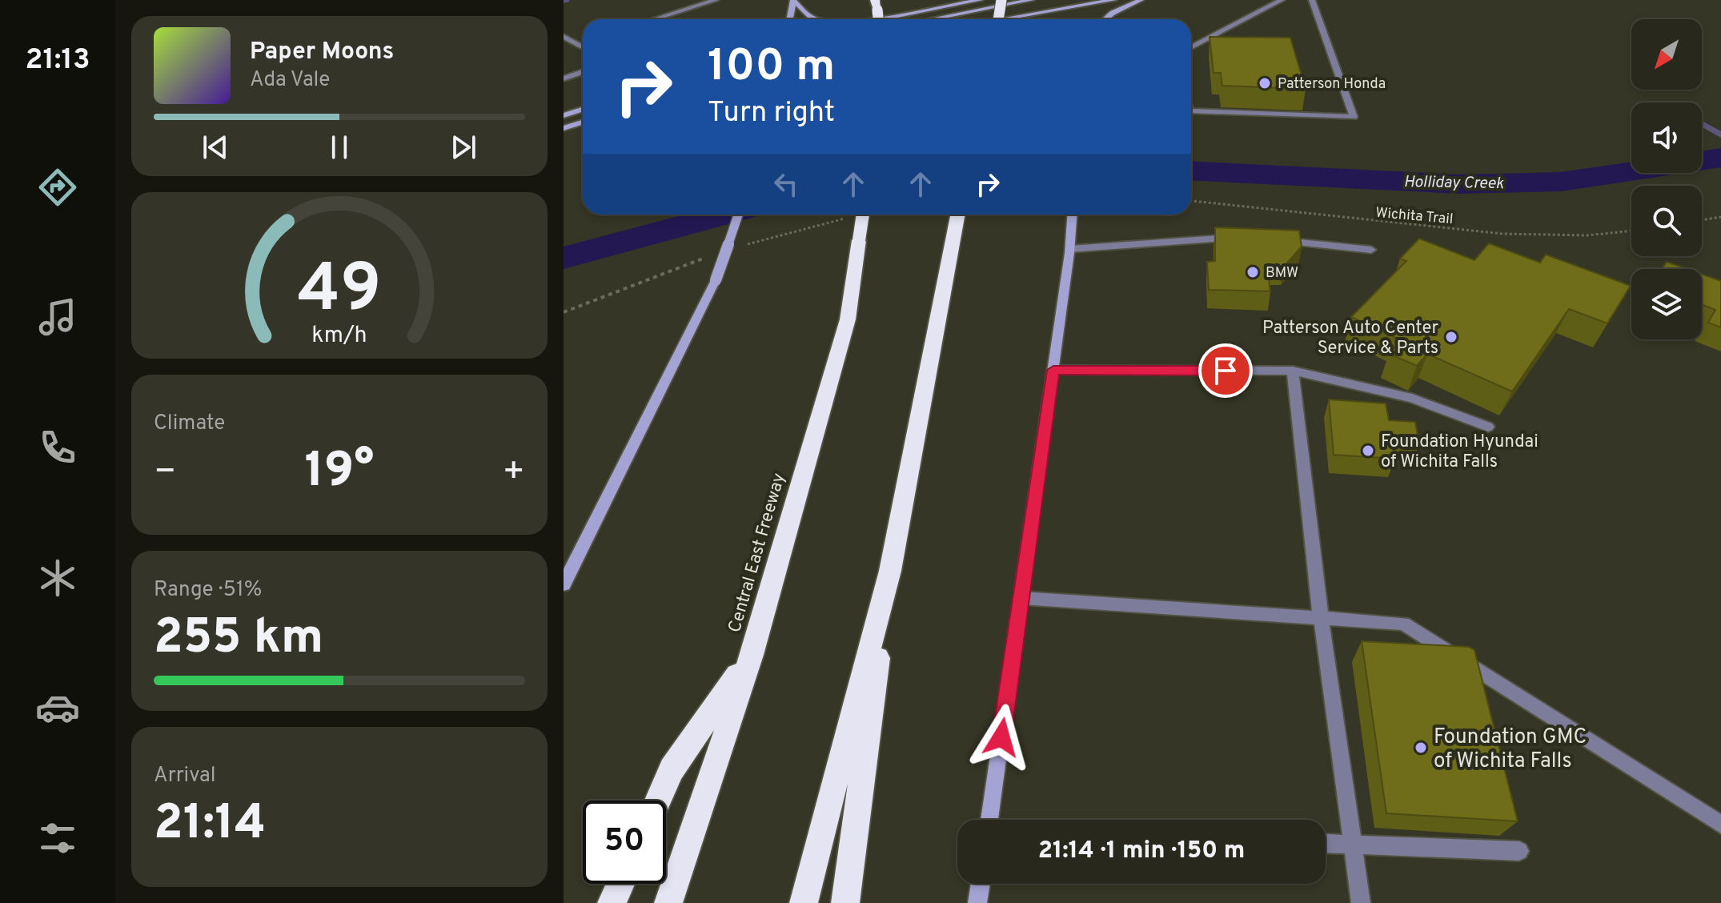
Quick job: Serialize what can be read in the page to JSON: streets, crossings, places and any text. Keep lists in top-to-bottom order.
{
  "streets": {
    "highway": ["Central East Freeway"],
    "path": ["Wichita Trail"]
  },
  "water": ["Holliday Creek"],
  "places": [
    "Patterson Honda",
    "BMW",
    "Patterson Auto Center Service & Parts",
    "Foundation Hyundai of Wichita Falls",
    "Foundation GMC of Wichita Falls"
  ],
  "north": "bottom left",
  "page": {
    "tabs": "21:13",
    "turn": ["100 m", "Turn right"],
    "song": ["Paper Moons", "Ada Vale"],
    "tile": [
      "Climate",
      ["Range · 51%", "255 km"],
      ["Arrival", "21:14"]
    ],
    "heat": ["−", "19°", "+"],
    "limit": "50",
    "trip": "21:14 · 1 min · 150 m",
    "gauge": ["49", "km/h"]
  }
}
